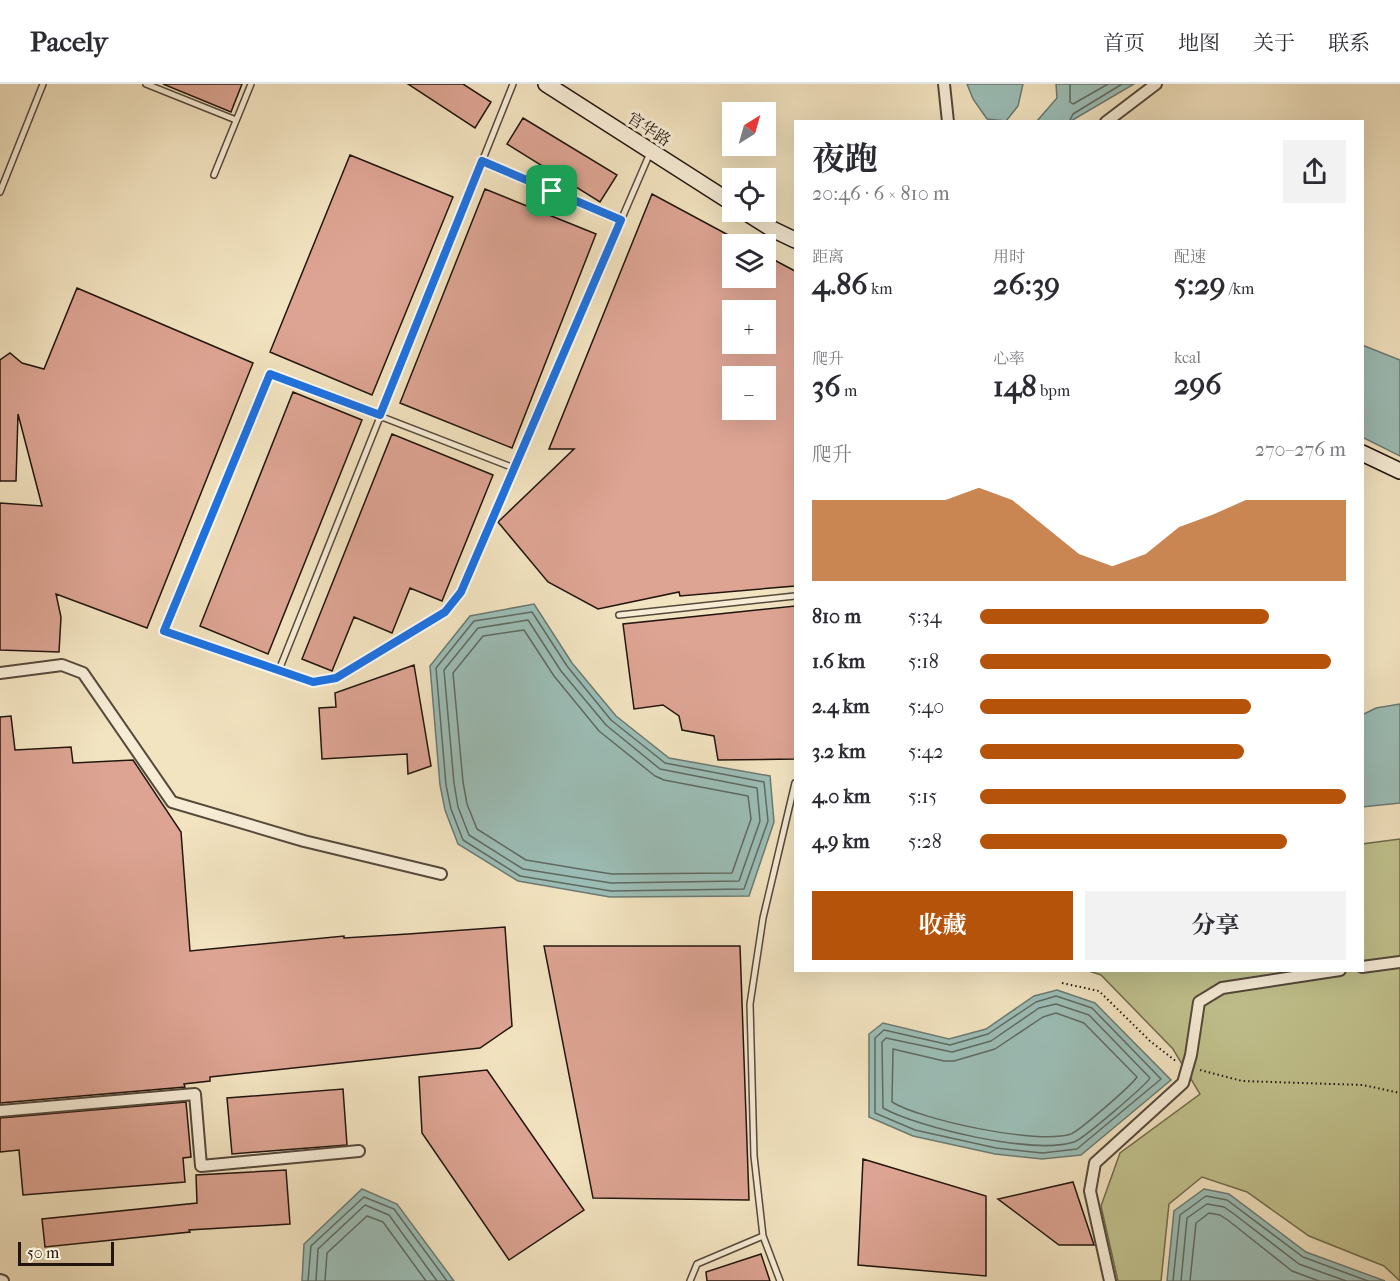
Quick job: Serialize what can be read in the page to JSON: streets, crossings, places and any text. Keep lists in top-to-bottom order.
{
  "streets": {
    "main road": ["官华路"]
  },
  "scale_bar": "50 m",
  "north": "top right",
  "page": {
    "header": "Pacely",
    "nav": [
      "首页",
      "地图",
      "关于",
      "联系"
    ],
    "map_buttons": ["+", "−"],
    "heading": ["夜跑", "20:46 · 6 × 810 m"],
    "stats": [
      ["距离", "4.86 km"],
      ["用时", "26:39"],
      ["配速", "5:29 /km"],
      ["爬升", "36 m"],
      ["心率", "148 bpm"],
      ["kcal", "296"]
    ],
    "chart": ["爬升", "270–276 m"],
    "list": [
      {
        "name": "810 m",
        "note": "5:34"
      },
      {
        "name": "1.6 km",
        "note": "5:18"
      },
      {
        "name": "2.4 km",
        "note": "5:40"
      },
      {
        "name": "3.2 km",
        "note": "5:42"
      },
      {
        "name": "4.0 km",
        "note": "5:15"
      },
      {
        "name": "4.9 km",
        "note": "5:28"
      }
    ],
    "buttons": ["收藏", "分享"],
    "scale": "50 m"
  }
}
